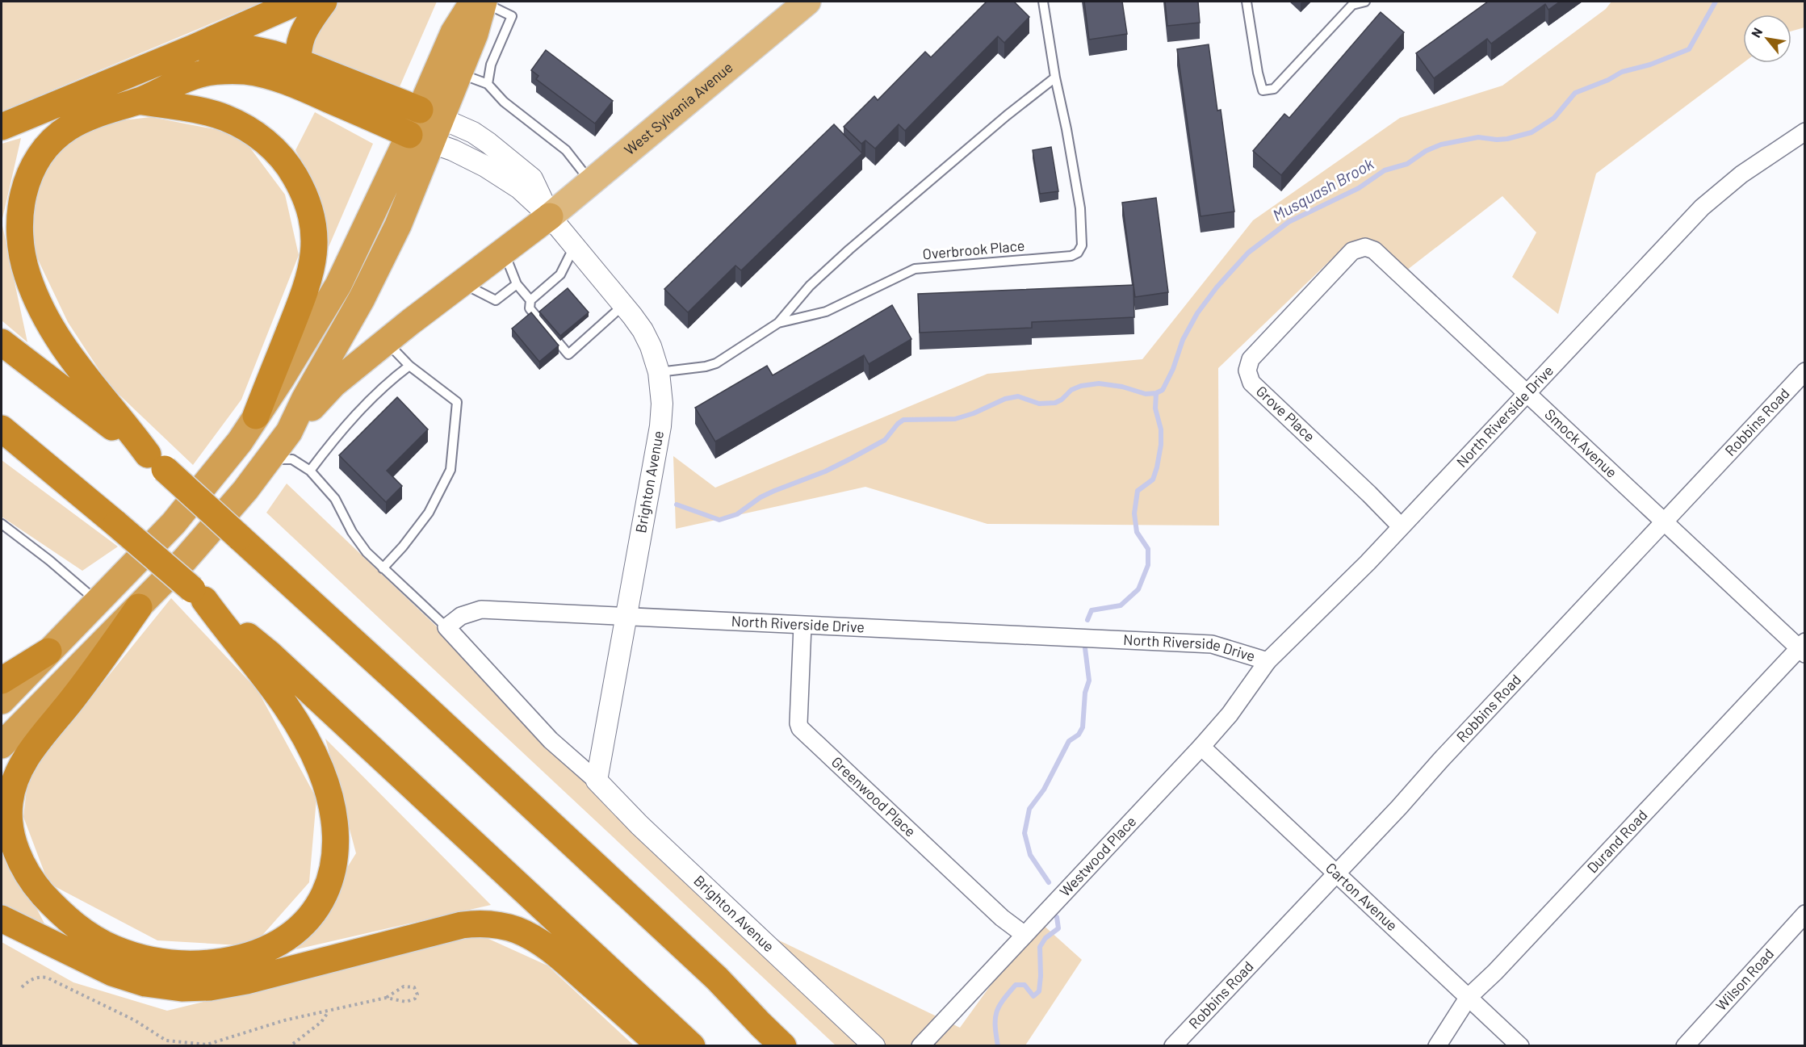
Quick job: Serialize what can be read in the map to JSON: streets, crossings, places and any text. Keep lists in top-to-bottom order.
{
  "streets": {
    "main road": ["West Sylvania Avenue"],
    "street": [
      "Grove Place",
      "North Riverside Drive",
      "Robbins Road",
      "Smock Avenue",
      "Brighton Avenue",
      "Greenwood Place",
      "Durand Road",
      "Westwood Place",
      "Carton Avenue",
      "Wilson Road"
    ],
    "lane": ["Overbrook Place"]
  },
  "crossings": [
    ["West Sylvania Avenue", "Brighton Avenue"],
    ["Overbrook Place", "Brighton Avenue"],
    ["Grove Place", "North Riverside Drive"],
    ["Grove Place", "Smock Avenue"],
    ["North Riverside Drive", "Smock Avenue"],
    ["North Riverside Drive", "Brighton Avenue"],
    ["North Riverside Drive", "Greenwood Place"],
    ["North Riverside Drive", "Westwood Place"],
    ["Robbins Road", "Smock Avenue"],
    ["Robbins Road", "Carton Avenue"],
    ["Smock Avenue", "Durand Road"],
    ["Greenwood Place", "Westwood Place"],
    ["Durand Road", "Carton Avenue"],
    ["Westwood Place", "Carton Avenue"]
  ],
  "water": ["Musquash Brook"],
  "north": "top left"
}
